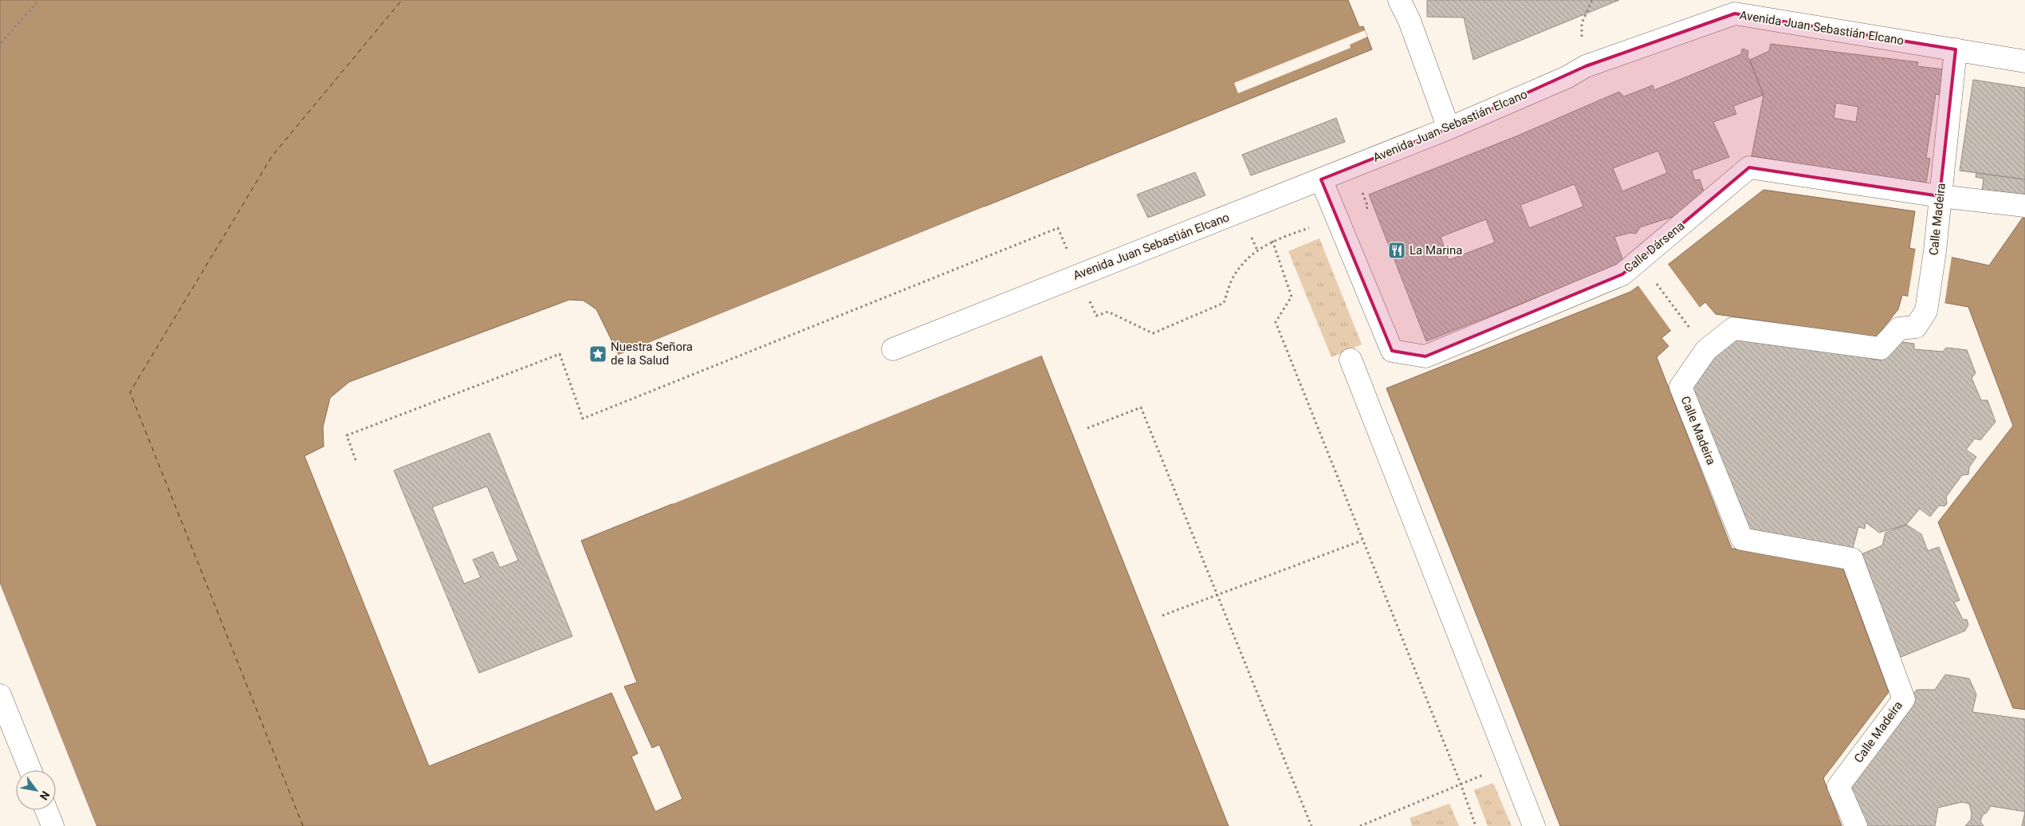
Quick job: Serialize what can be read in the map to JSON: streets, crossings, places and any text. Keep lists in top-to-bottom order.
{
  "streets": {
    "street": ["Avenida Juan Sebastián Elcano", "Calle Madeira", "Calle Dársena"]
  },
  "crossings": [
    ["Avenida Juan Sebastián Elcano", "Calle Madeira"],
    ["Avenida Juan Sebastián Elcano", "Calle Dársena"],
    ["Calle Madeira", "Calle Dársena"]
  ],
  "places": {
    "restaurant": ["La Marina"],
    "place": ["Nuestra Señora de la Salud"]
  },
  "north": "bottom right"
}
